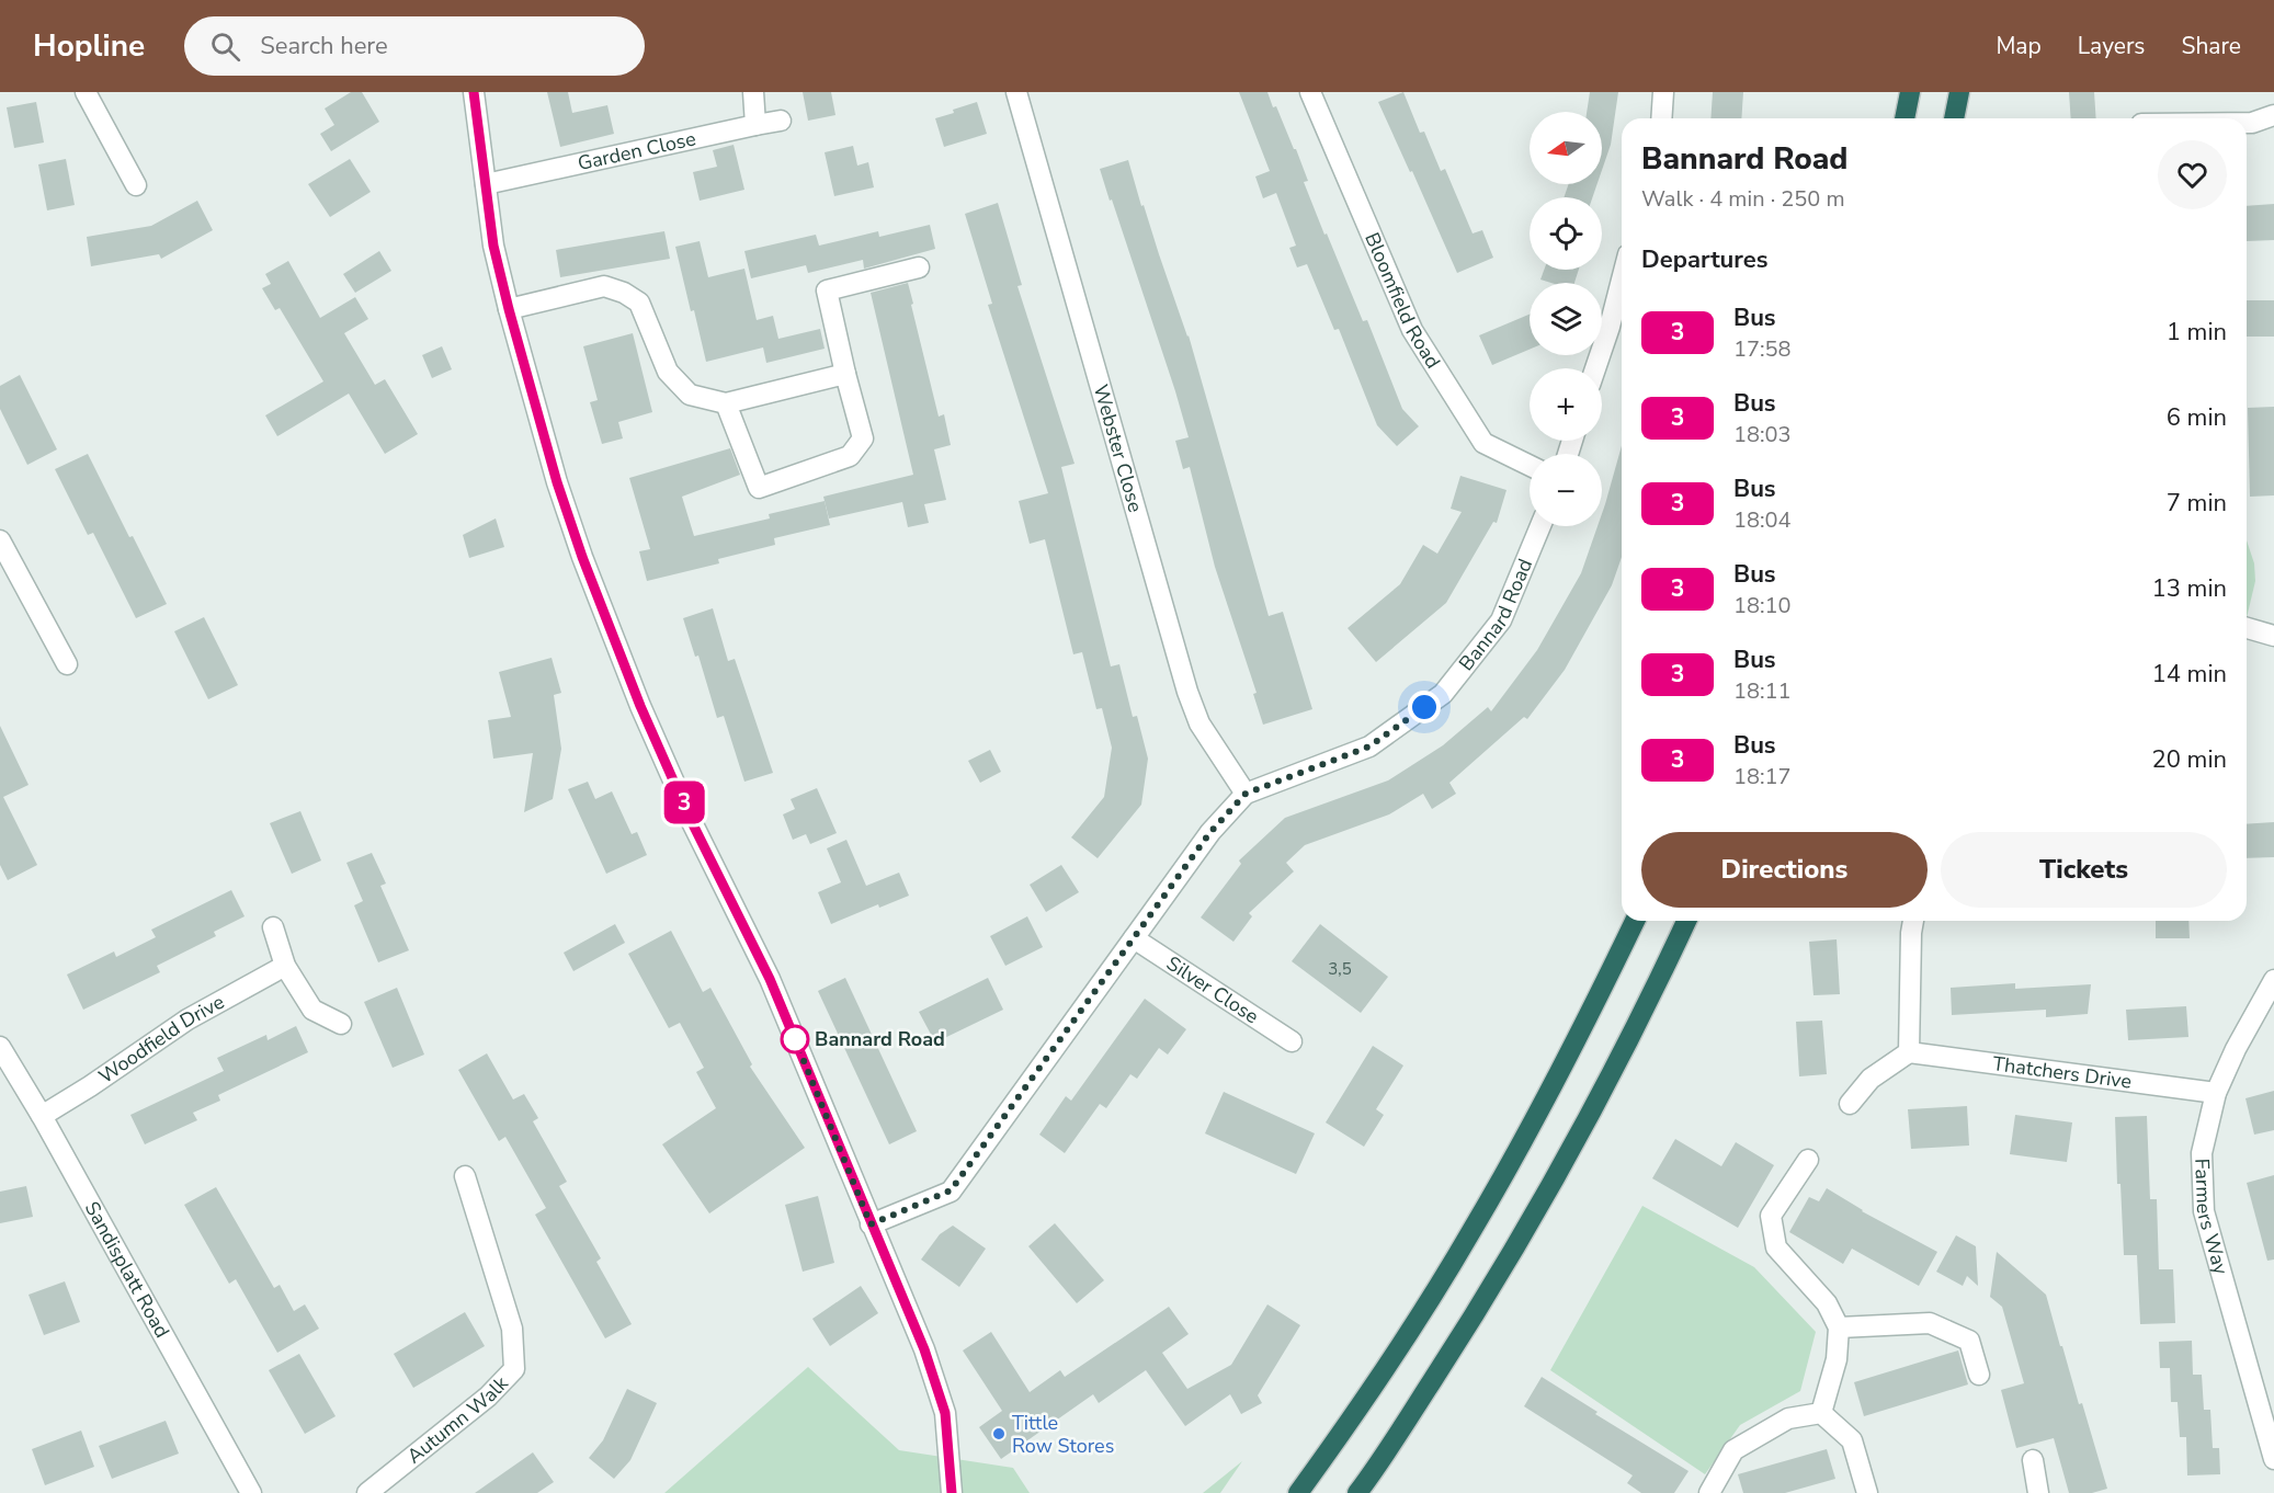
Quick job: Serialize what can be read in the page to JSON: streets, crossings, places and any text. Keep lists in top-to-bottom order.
{
  "streets": {
    "street": [
      "Garden Close",
      "Bloomfield Road",
      "Webster Close",
      "Bannard Road",
      "Silver Close",
      "Woodfield Drive",
      "Thatchers Drive",
      "Farmers Way",
      "Sandisplatt Road",
      "Autumn Walk"
    ]
  },
  "crossings": [
    ["Webster Close", "Bannard Road"],
    ["Bannard Road", "Silver Close"],
    ["Woodfield Drive", "Sandisplatt Road"],
    ["Thatchers Drive", "Farmers Way"]
  ],
  "places": ["Bannard Road", "Tittle Row Stores"],
  "lines": ["bus line 3"],
  "house_numbers": ["3,5"],
  "north": "left",
  "page": {
    "header": "Hopline",
    "search": "Search here",
    "nav": ["Map", "Layers", "Share"],
    "on_map": "3",
    "map_buttons": ["+", "−"],
    "heading": [
      ["Bannard Road", "Walk · 4 min · 250 m"],
      "Departures"
    ],
    "list": [
      {
        "mark": "3",
        "name": "Bus",
        "note": "17:58",
        "value": "1 min"
      },
      {
        "mark": "3",
        "name": "Bus",
        "note": "18:03",
        "value": "6 min"
      },
      {
        "mark": "3",
        "name": "Bus",
        "note": "18:04",
        "value": "7 min"
      },
      {
        "mark": "3",
        "name": "Bus",
        "note": "18:10",
        "value": "13 min"
      },
      {
        "mark": "3",
        "name": "Bus",
        "note": "18:11",
        "value": "14 min"
      },
      {
        "mark": "3",
        "name": "Bus",
        "note": "18:17",
        "value": "20 min"
      }
    ],
    "buttons": ["Directions", "Tickets"]
  }
}
